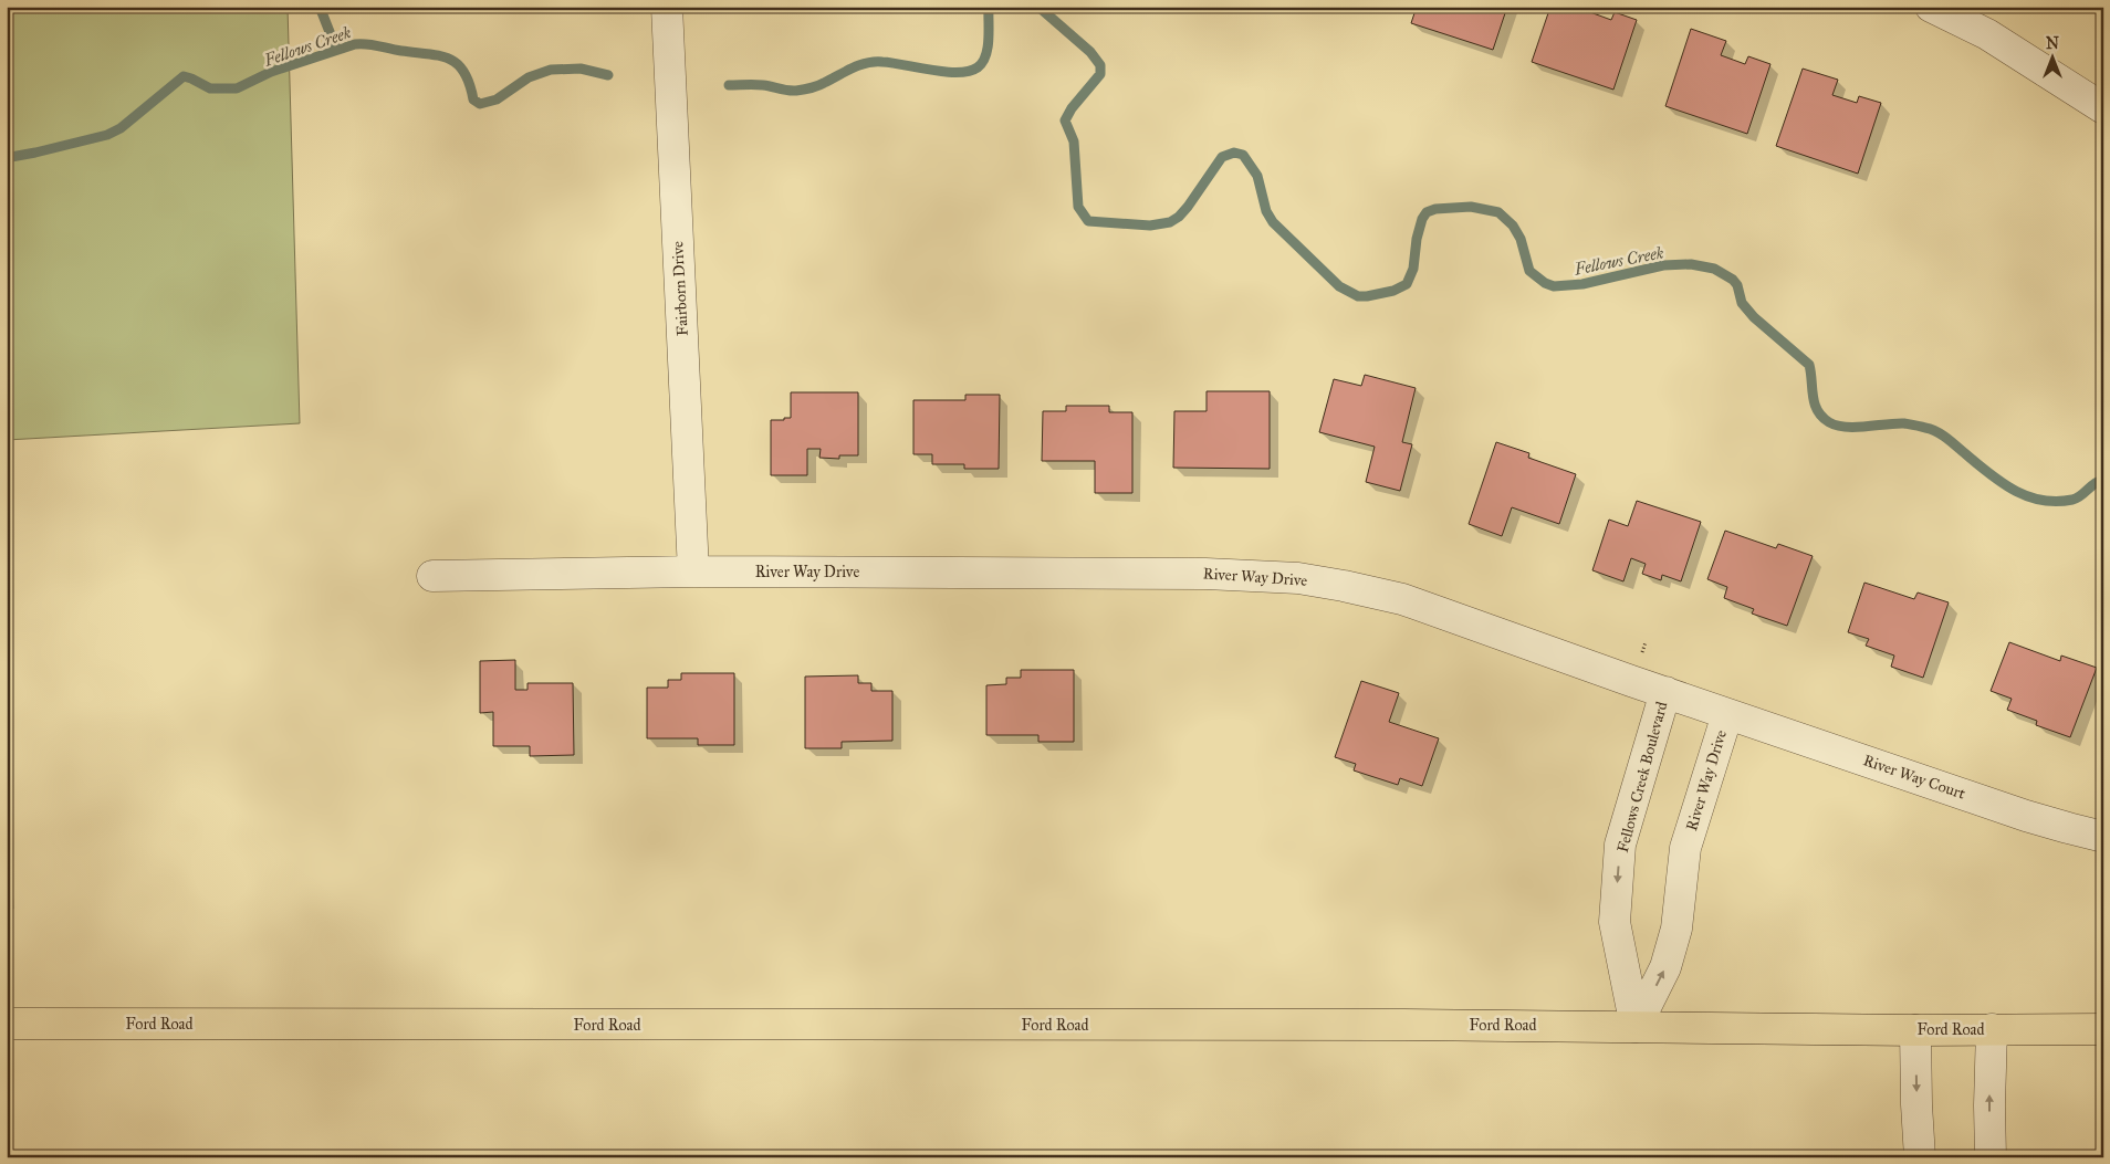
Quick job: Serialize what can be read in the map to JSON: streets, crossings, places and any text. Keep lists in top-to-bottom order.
{
  "streets": {
    "main road": ["Ford Road"],
    "street": [
      "Fairborn Drive",
      "River Way Drive",
      "Fellows Creek Boulevard",
      "River Way Court"
    ]
  },
  "crossings": [
    ["Fairborn Drive", "River Way Drive"],
    ["River Way Drive", "Fellows Creek Boulevard"],
    ["River Way Drive", "River Way Court"],
    ["River Way Drive", "Ford Road"],
    ["Fellows Creek Boulevard", "Ford Road"]
  ],
  "one_way": ["Fellows Creek Boulevard"],
  "water": ["Fellows Creek"],
  "north": "top"
}
